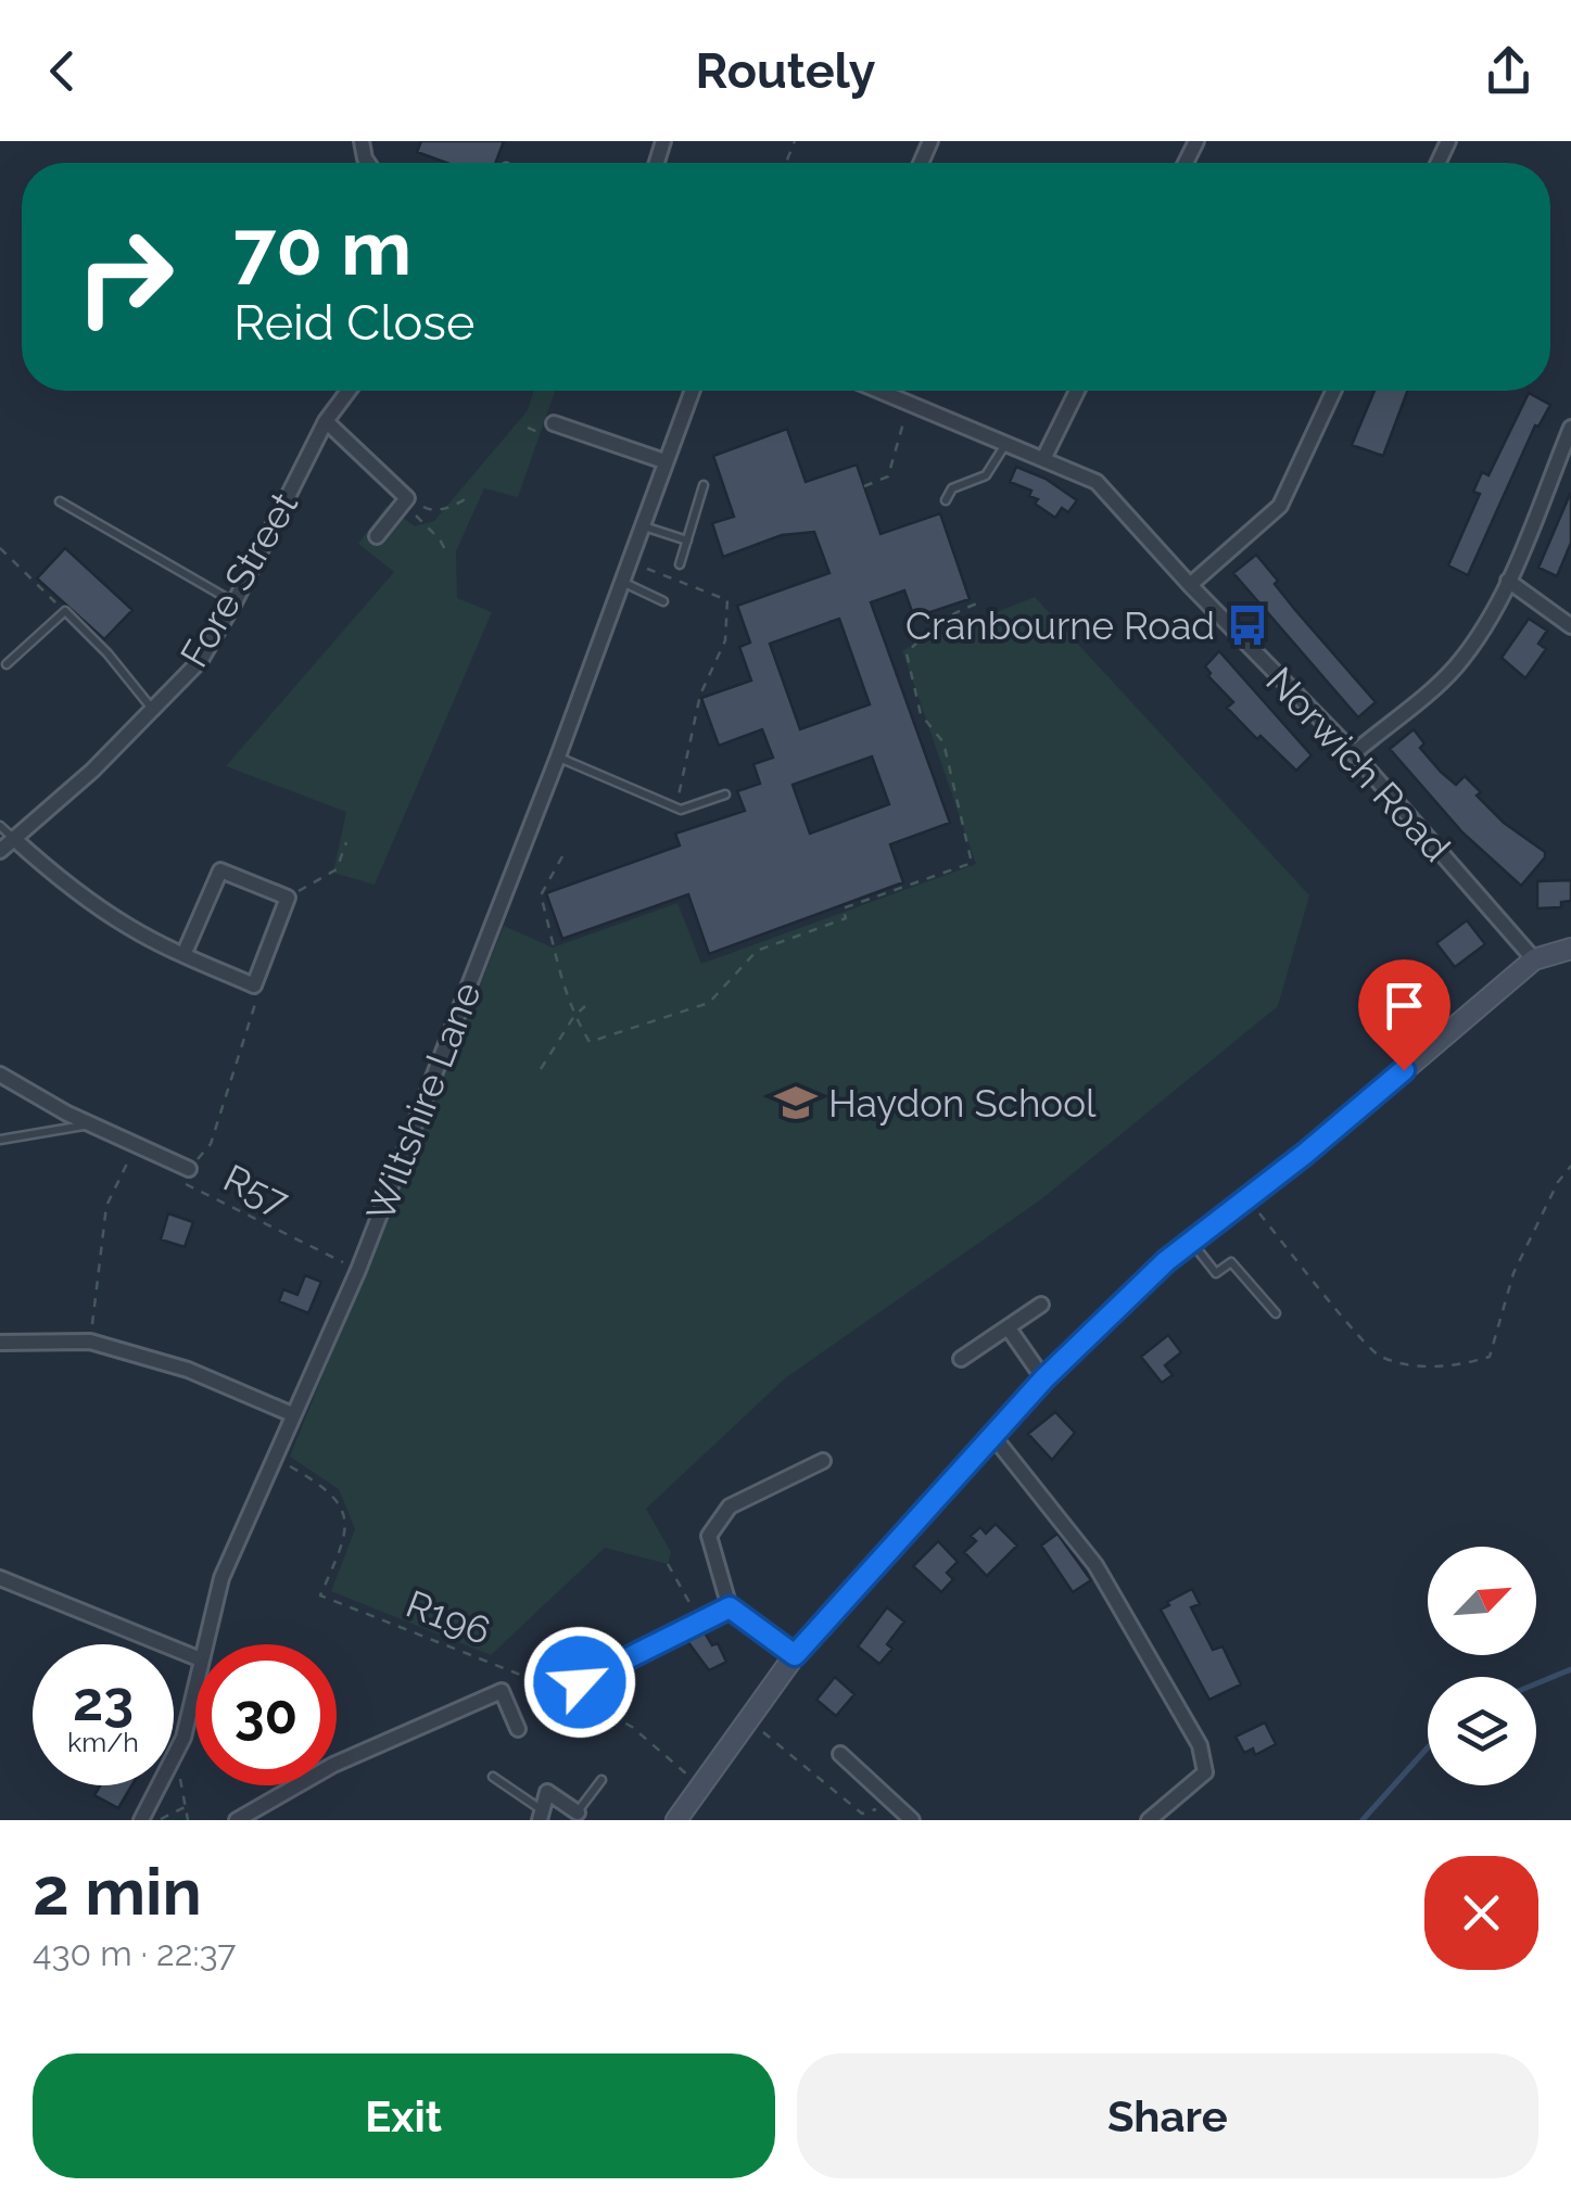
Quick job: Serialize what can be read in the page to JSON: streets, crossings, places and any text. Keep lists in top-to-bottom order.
{
  "streets": {
    "street": ["Fore Street", "Norwich Road", "Wiltshire Lane"],
    "path": ["R57", "R196"]
  },
  "crossings": [
    ["Wiltshire Lane", "R57"],
    ["Wiltshire Lane", "R196"]
  ],
  "places": {
    "bus stop": ["Cranbourne Road"],
    "school or university": ["Haydon School"]
  },
  "north": "top right",
  "page": {
    "header": "Routely",
    "turn": ["70 m", "Reid Close"],
    "speed": "23 km/h",
    "limit": "30",
    "heading": ["2 min", "430 m · 22:37"],
    "buttons": ["Exit", "Share"]
  }
}
